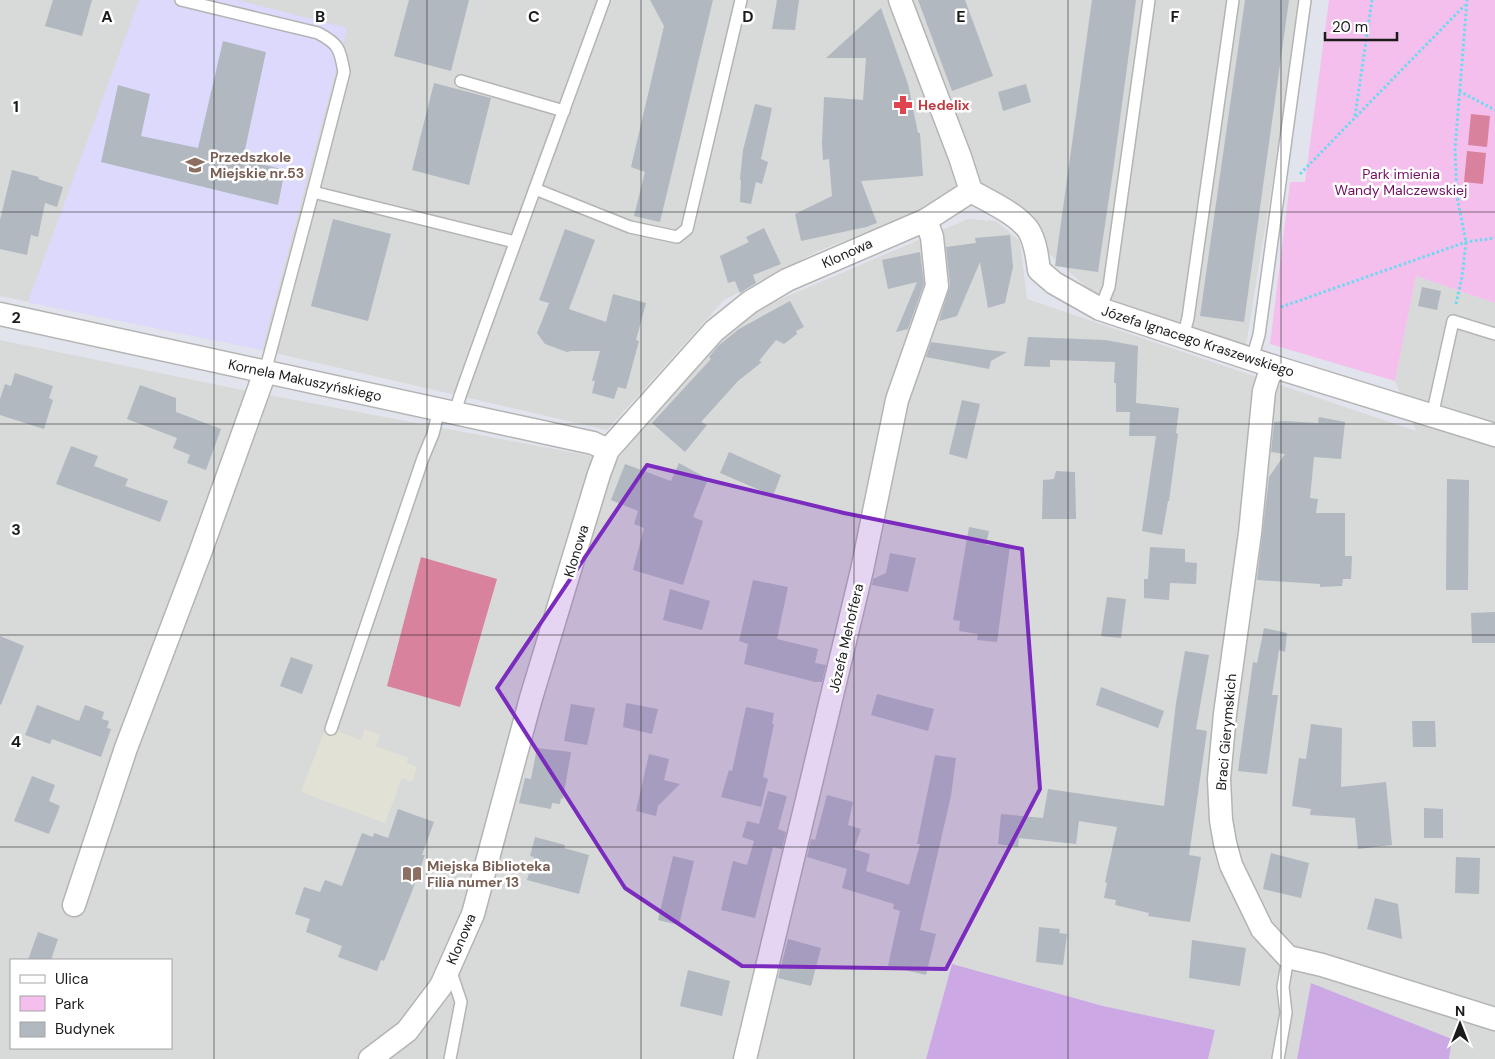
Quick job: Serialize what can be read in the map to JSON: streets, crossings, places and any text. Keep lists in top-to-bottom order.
{
  "streets": {
    "street": [
      "Klonowa",
      "Józefa Ignacego Kraszewskiego",
      "Kornela Makuszyńskiego",
      "Józefa Mehoffera",
      "Braci Gierymskich"
    ]
  },
  "crossings": [
    ["Klonowa", "Józefa Ignacego Kraszewskiego"],
    ["Klonowa", "Kornela Makuszyńskiego"],
    ["Klonowa", "Józefa Mehoffera"],
    ["Józefa Ignacego Kraszewskiego", "Braci Gierymskich"]
  ],
  "parks": ["Park imienia Wandy Malczewskiej"],
  "places": {
    "pharmacy": ["Hedelix"],
    "school or university": ["Przedszkole Miejskie nr.53"],
    "library": ["Miejska Biblioteka Filia numer 13"]
  },
  "legend": ["Ulica", "Park", "Budynek"],
  "scale_bar": "20 m",
  "north": "top",
  "grid": {
    "columns": [
      "A",
      "B",
      "C",
      "D",
      "E",
      "F"
    ],
    "rows": [
      "1",
      "2",
      "3",
      "4"
    ]
  }
}
